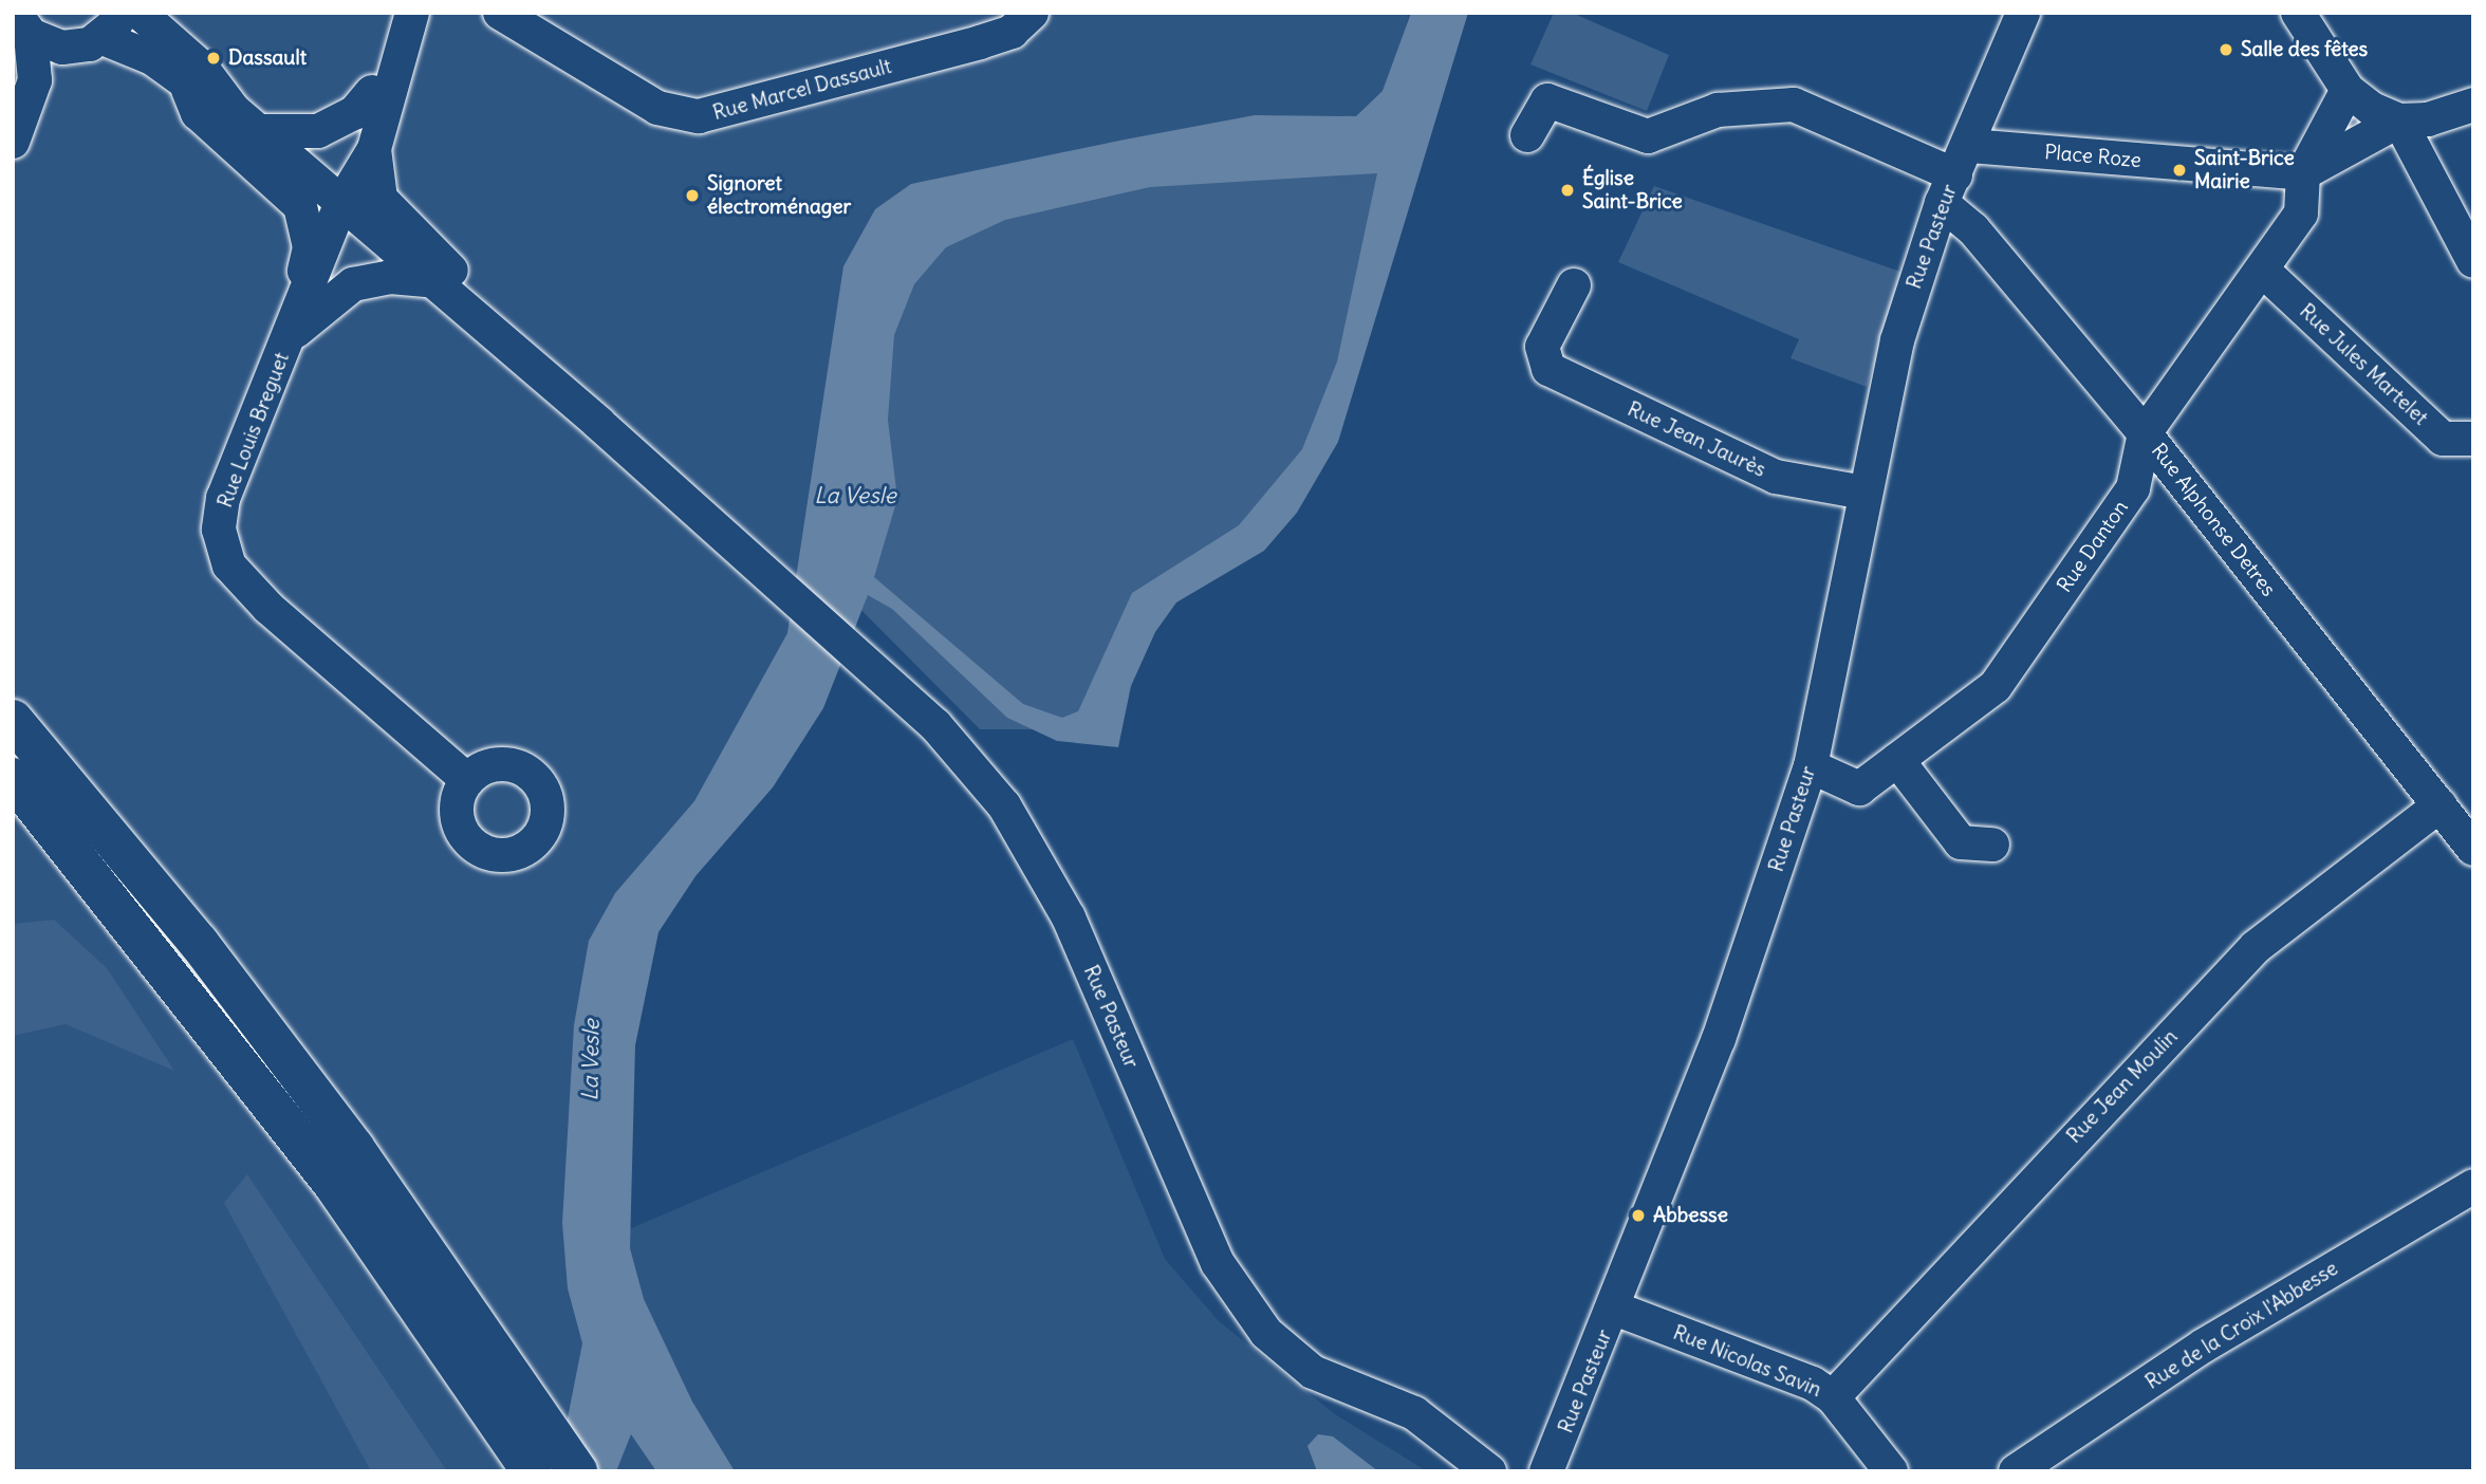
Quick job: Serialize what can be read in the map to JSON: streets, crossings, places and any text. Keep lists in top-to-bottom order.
{
  "streets": {
    "street": [
      "Rue Marcel Dassault",
      "Place Roze",
      "Rue Pasteur",
      "Rue Jules Martelet",
      "Rue Louis Breguet",
      "Rue Jean Jaurès",
      "Rue Alphonse Detres",
      "Rue Danton",
      "Rue Jean Moulin",
      "Rue de la Croix l'Abbesse",
      "Rue Nicolas Savin"
    ]
  },
  "crossings": [
    ["Place Roze", "Rue Pasteur"],
    ["Place Roze", "Rue Alphonse Detres"],
    ["Place Roze", "Rue Danton"],
    ["Rue Pasteur", "Rue Louis Breguet"],
    ["Rue Pasteur", "Rue Jean Jaurès"],
    ["Rue Pasteur", "Rue Alphonse Detres"],
    ["Rue Pasteur", "Rue Danton"],
    ["Rue Pasteur", "Rue Nicolas Savin"],
    ["Rue Jules Martelet", "Rue Danton"],
    ["Rue Alphonse Detres", "Rue Danton"],
    ["Rue Alphonse Detres", "Rue Jean Moulin"],
    ["Rue Jean Moulin", "Rue Nicolas Savin"]
  ],
  "water": ["La Vesle"],
  "places": [
    "Salle des fêtes",
    "Dassault",
    "Saint-Brice Mairie",
    "Église Saint-Brice",
    "Signoret électroménager",
    "Abbesse"
  ]
}
